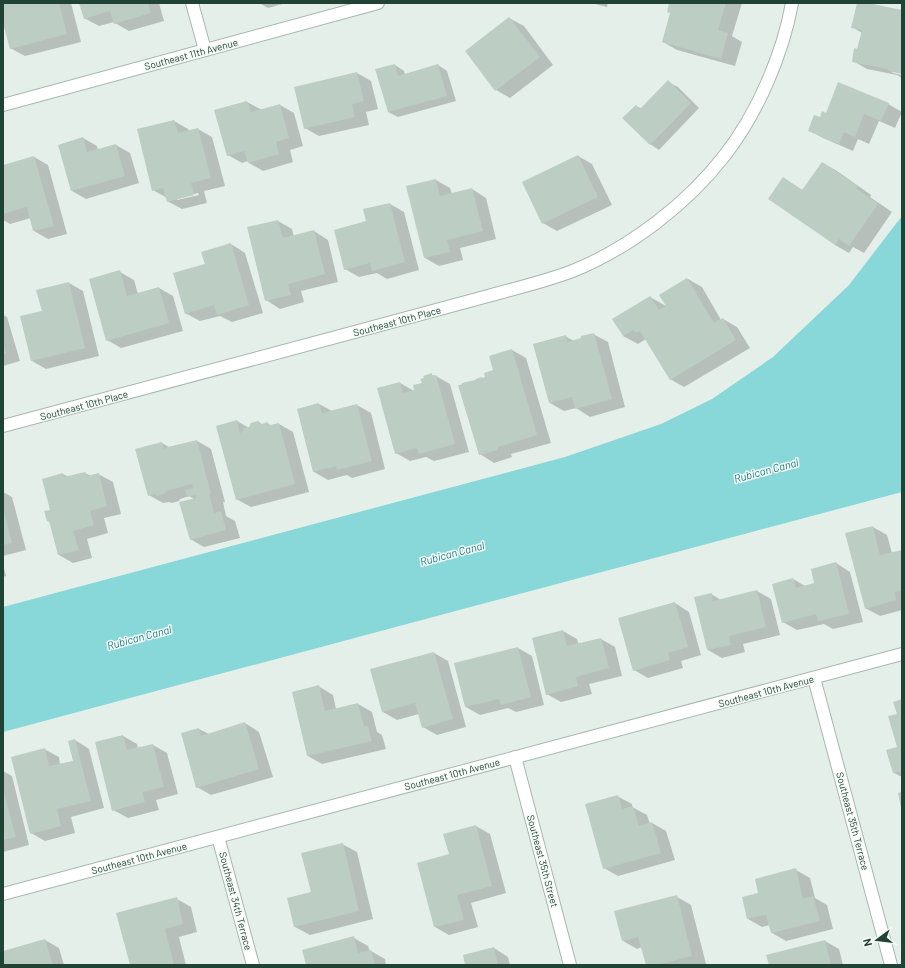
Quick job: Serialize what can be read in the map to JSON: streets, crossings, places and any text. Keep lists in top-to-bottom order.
{
  "streets": {
    "street": [
      "Southeast 11th Avenue",
      "Southeast 10th Place",
      "Southeast 10th Avenue",
      "Southeast 35th Terrace",
      "Southeast 35th Street",
      "Southeast 34th Terrace"
    ]
  },
  "crossings": [
    ["Southeast 10th Avenue", "Southeast 35th Terrace"],
    ["Southeast 10th Avenue", "Southeast 35th Street"],
    ["Southeast 10th Avenue", "Southeast 34th Terrace"]
  ],
  "water": ["Rubican Canal"],
  "north": "left"
}
